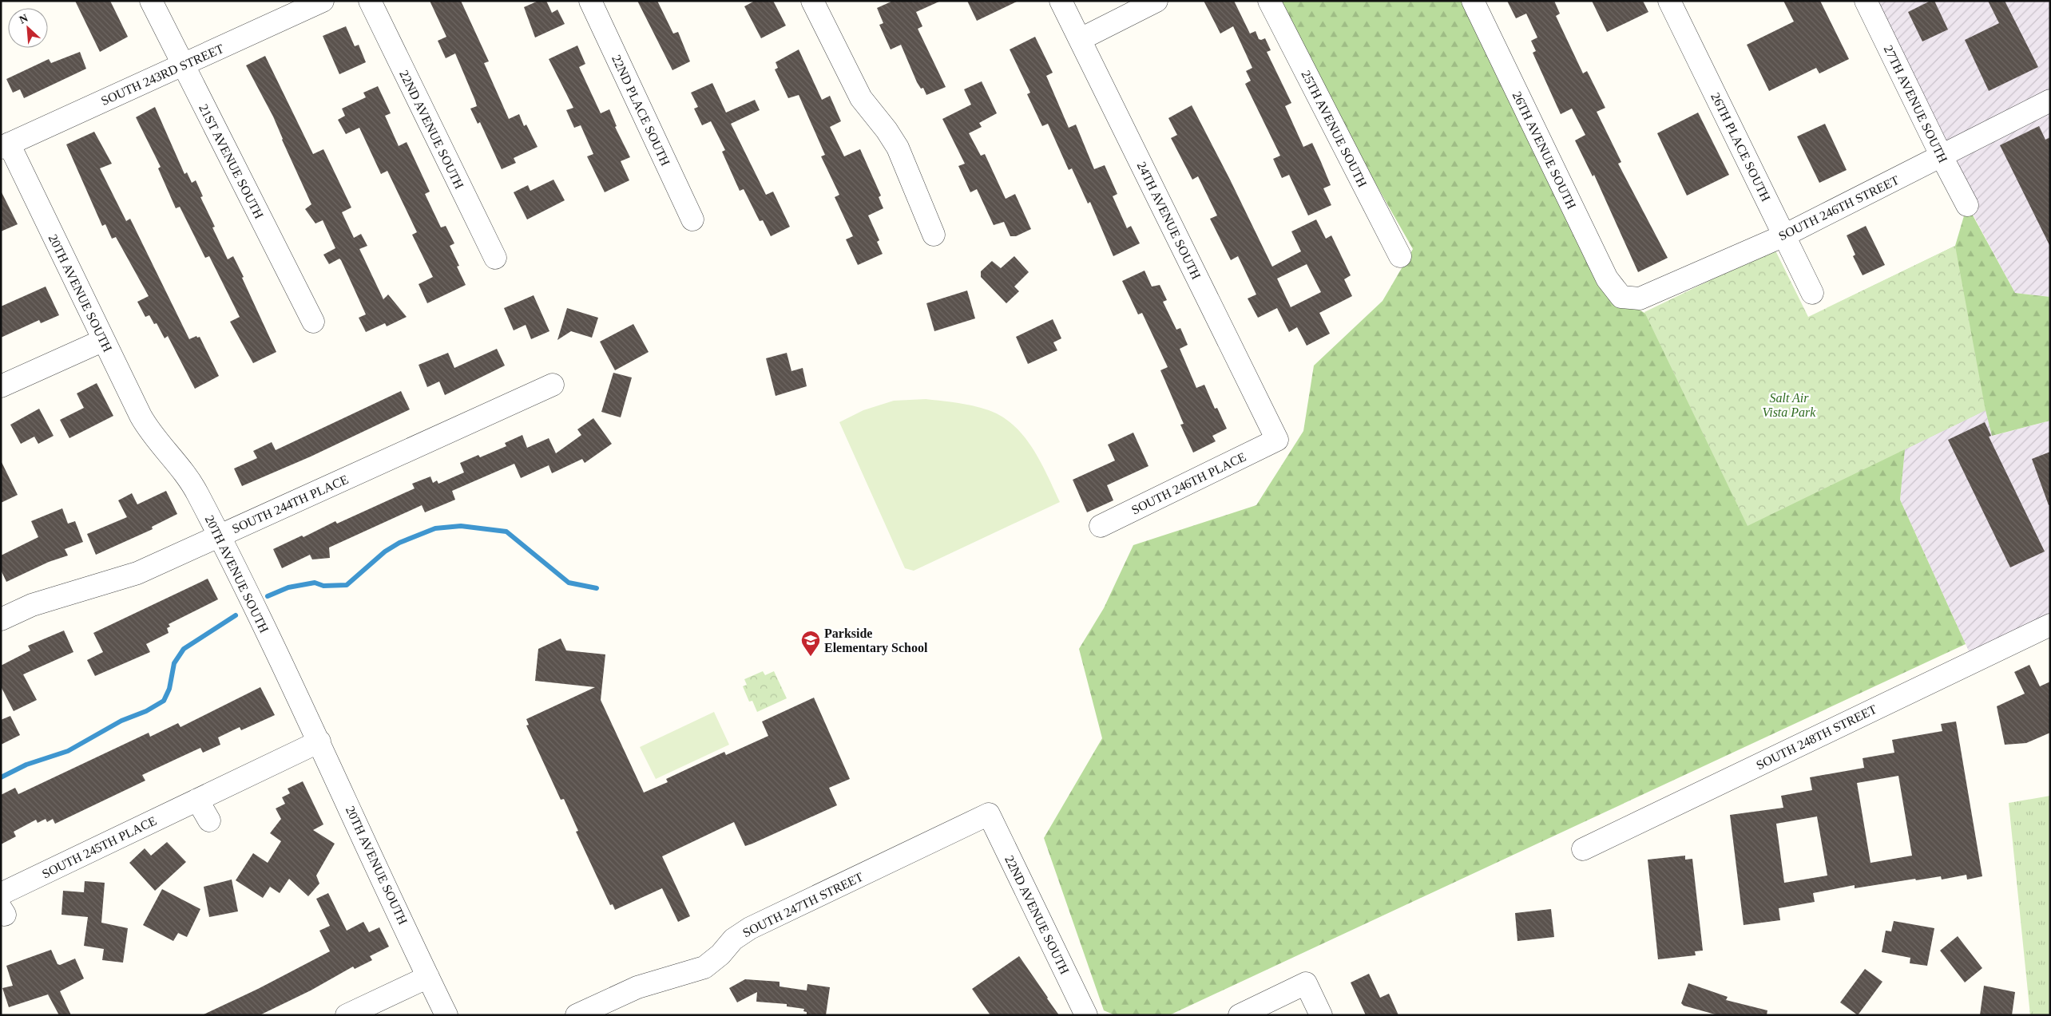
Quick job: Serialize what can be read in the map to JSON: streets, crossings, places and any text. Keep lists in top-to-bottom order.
{
  "streets": {
    "street": [
      "SOUTH 243RD STREET",
      "27TH AVENUE SOUTH",
      "22ND PLACE SOUTH",
      "25TH AVENUE SOUTH",
      "22ND AVENUE SOUTH",
      "26TH PLACE SOUTH",
      "26TH AVENUE SOUTH",
      "21ST AVENUE SOUTH",
      "SOUTH 246TH STREET",
      "24TH AVENUE SOUTH",
      "20TH AVENUE SOUTH",
      "SOUTH 246TH PLACE",
      "SOUTH 244TH PLACE",
      "SOUTH 248TH STREET",
      "SOUTH 245TH PLACE",
      "SOUTH 247TH STREET"
    ]
  },
  "crossings": [
    ["SOUTH 243RD STREET", "21ST AVENUE SOUTH"],
    ["SOUTH 243RD STREET", "20TH AVENUE SOUTH"],
    ["27TH AVENUE SOUTH", "SOUTH 246TH STREET"],
    ["22ND AVENUE SOUTH", "SOUTH 247TH STREET"],
    ["26TH PLACE SOUTH", "SOUTH 246TH STREET"],
    ["26TH AVENUE SOUTH", "SOUTH 246TH STREET"],
    ["24TH AVENUE SOUTH", "SOUTH 246TH PLACE"],
    ["20TH AVENUE SOUTH", "SOUTH 244TH PLACE"],
    ["20TH AVENUE SOUTH", "SOUTH 245TH PLACE"]
  ],
  "parks": ["Salt Air Vista Park"],
  "places": {
    "school or university": ["Parkside Elementary School"]
  },
  "north": "top left"
}
